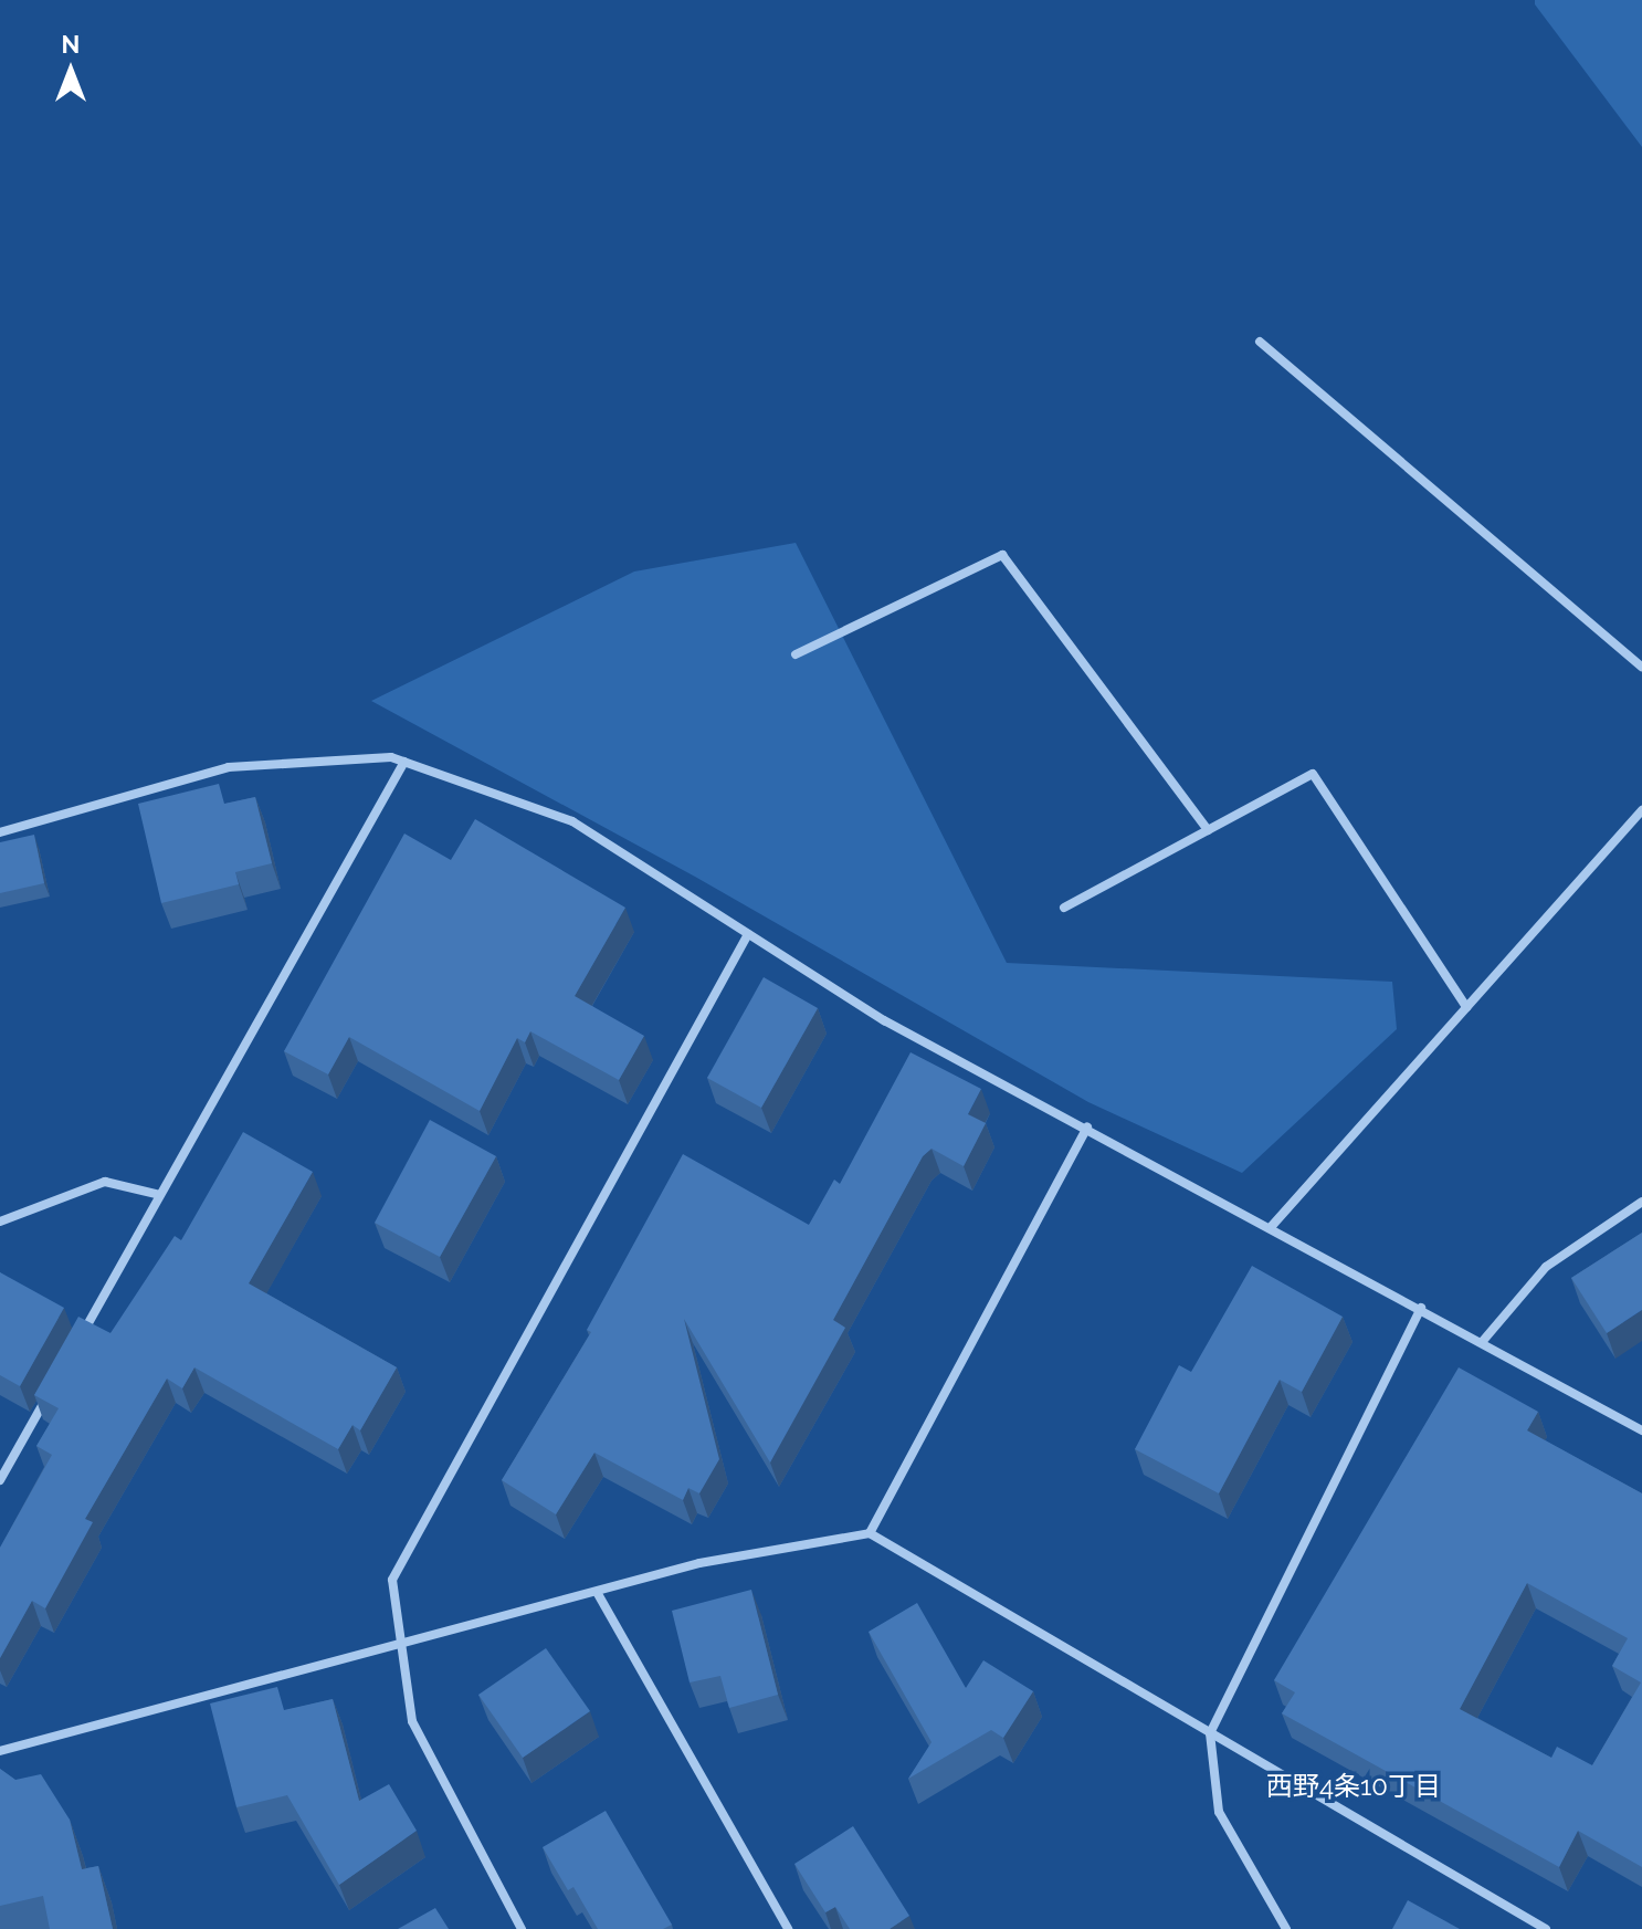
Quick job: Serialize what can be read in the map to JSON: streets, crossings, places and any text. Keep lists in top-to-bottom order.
{
  "districts": ["西野4条10丁目"],
  "north": "top"
}
